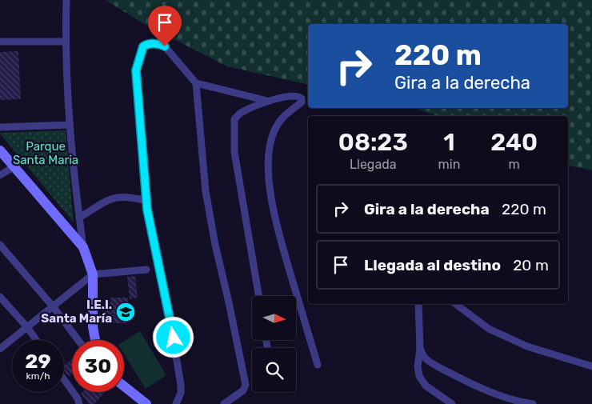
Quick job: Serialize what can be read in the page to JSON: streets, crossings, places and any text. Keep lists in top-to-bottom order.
{
  "parks": ["Parque Santa Maria"],
  "places": {
    "school or university": ["I.E.I. Santa María"]
  },
  "north": "right",
  "page": {
    "turn": ["220 m", "Gira a la derecha"],
    "eta": [
      "08:23",
      "Llegada",
      "1",
      "min",
      "240",
      "m"
    ],
    "list": [
      {
        "name": "Gira a la derecha",
        "value": "220 m"
      },
      {
        "name": "Llegada al destino",
        "value": "20 m"
      }
    ],
    "speed": "29 km/h",
    "limit": "30"
  }
}
